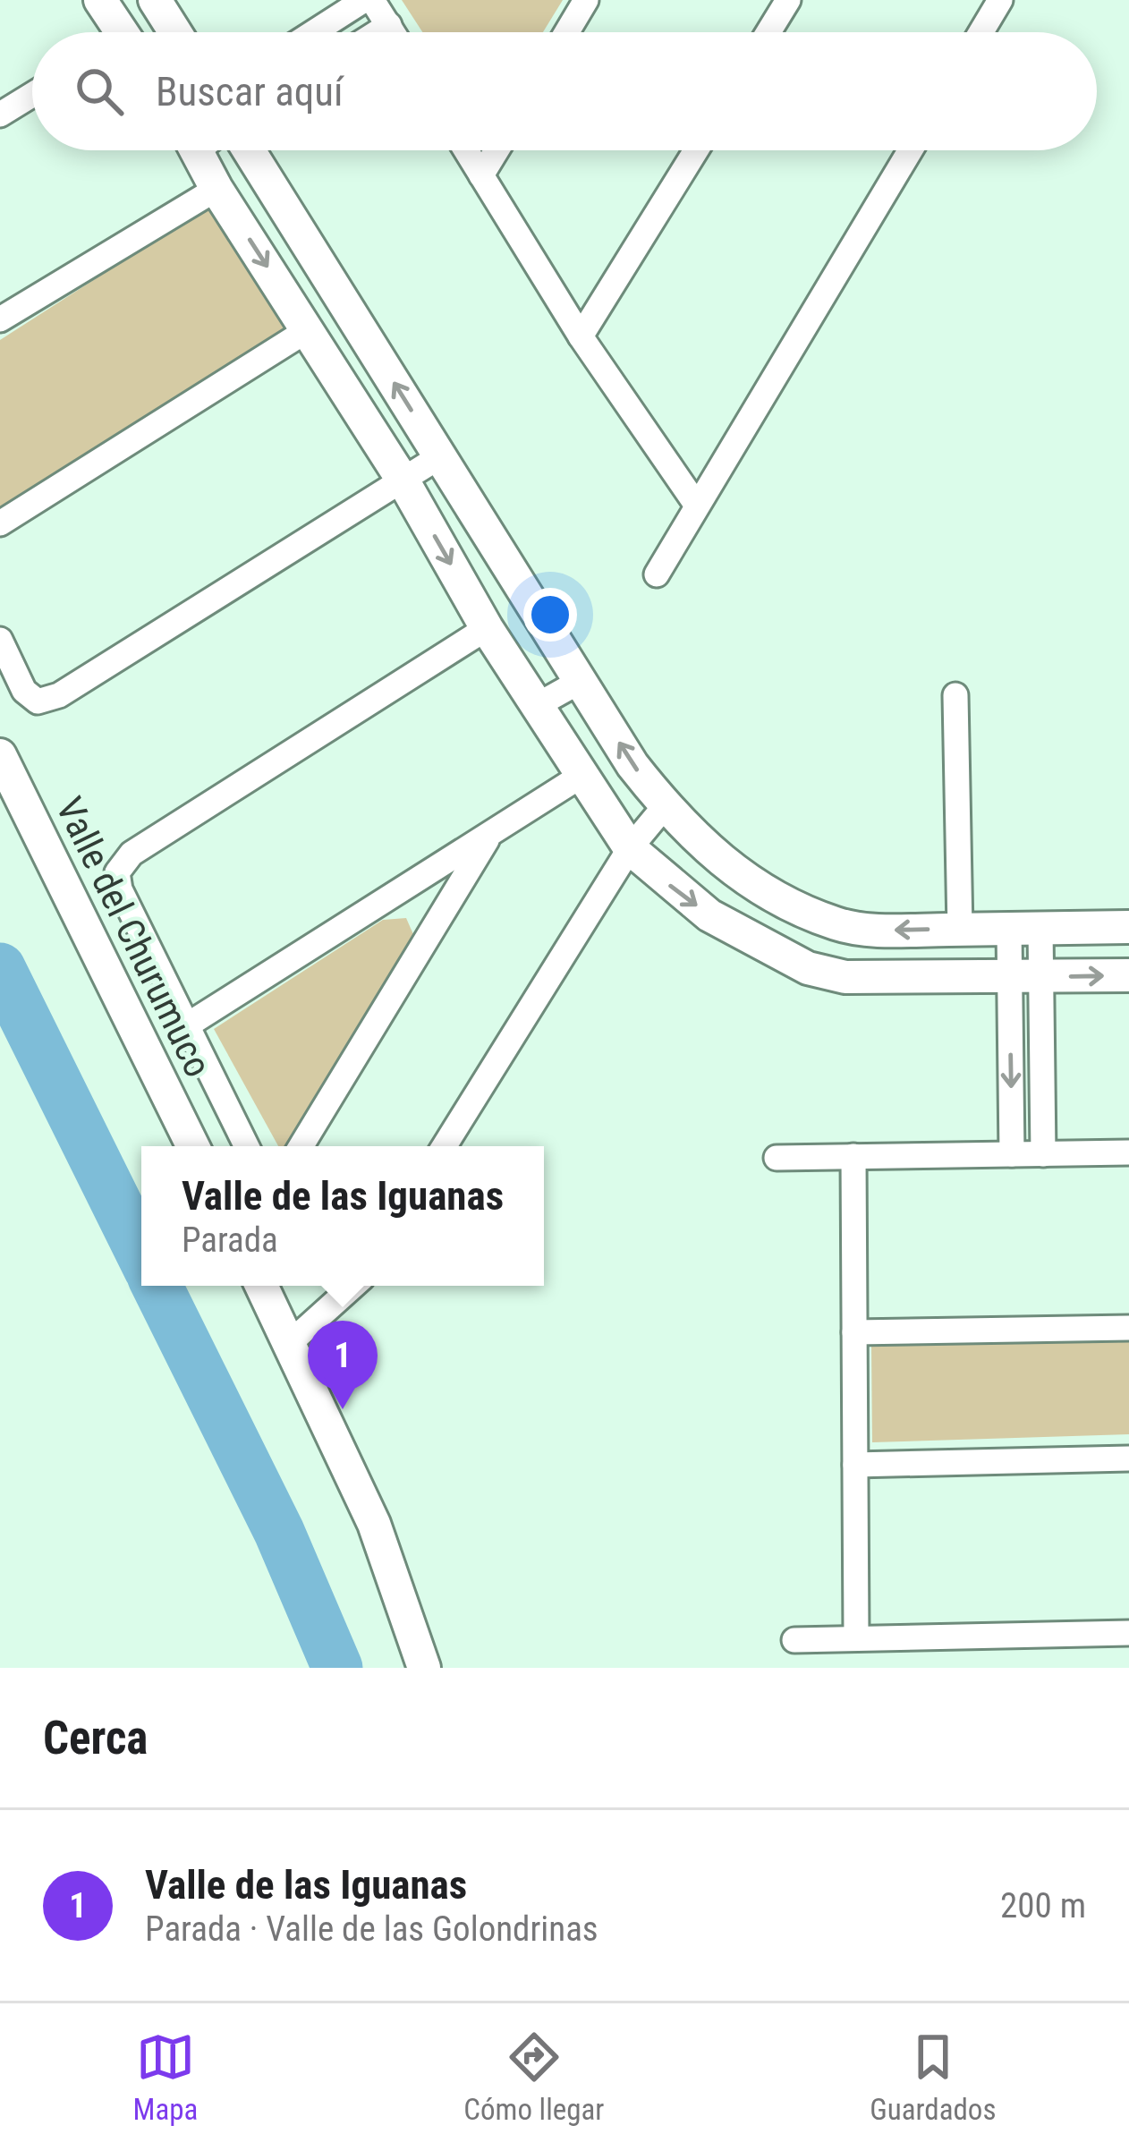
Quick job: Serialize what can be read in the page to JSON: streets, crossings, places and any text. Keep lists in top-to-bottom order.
{
  "streets": {
    "street": ["Valle del Churumuco"]
  },
  "page": {
    "search": "Buscar aquí",
    "popup": ["Valle de las Iguanas", "Parada"],
    "pins": "1",
    "heading": "Cerca",
    "list": [
      {
        "mark": "1",
        "name": "Valle de las Iguanas",
        "note": "Parada · Valle de las Golondrinas",
        "value": "200 m"
      }
    ],
    "nav": ["Mapa", "Cómo llegar", "Guardados"]
  }
}
